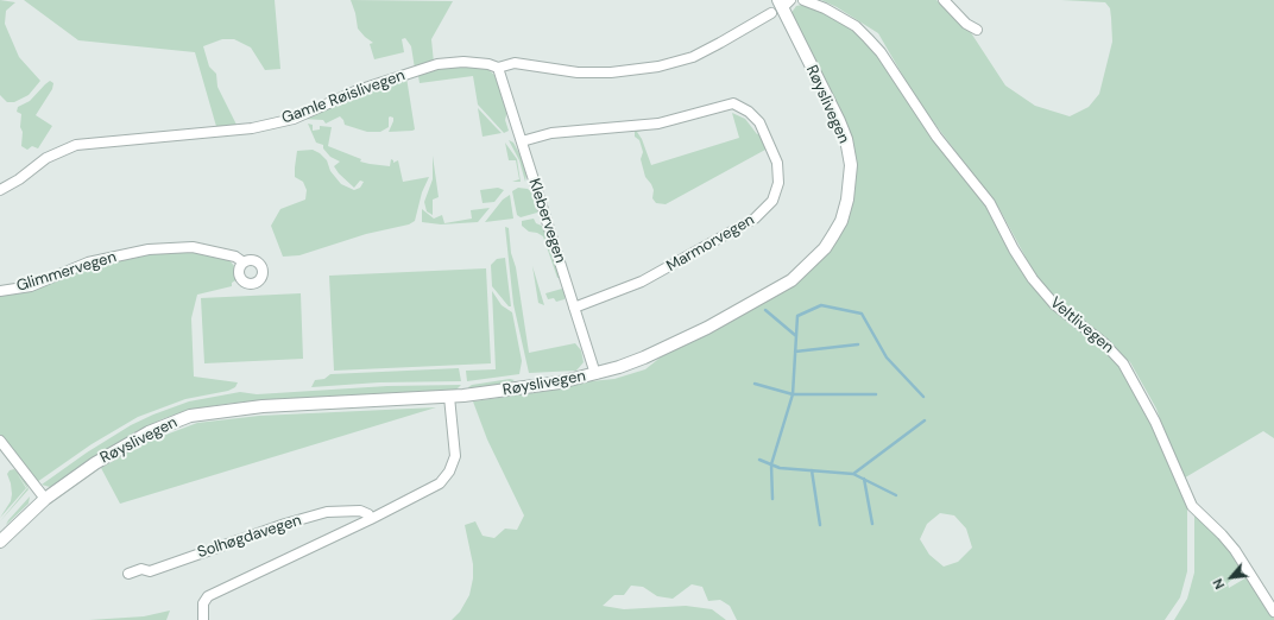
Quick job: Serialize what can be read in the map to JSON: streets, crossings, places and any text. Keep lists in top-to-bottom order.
{
  "streets": {
    "street": [
      "Gamle Røislivegen",
      "Røyslivegen",
      "Klebervegen",
      "Marmorvegen",
      "Glimmervegen",
      "Veltlivegen",
      "Solhøgdavegen"
    ]
  },
  "crossings": [
    ["Gamle Røislivegen", "Røyslivegen"],
    ["Gamle Røislivegen", "Klebervegen"],
    ["Røyslivegen", "Klebervegen"],
    ["Røyslivegen", "Solhøgdavegen"],
    ["Klebervegen", "Marmorvegen"]
  ],
  "north": "bottom left"
}
